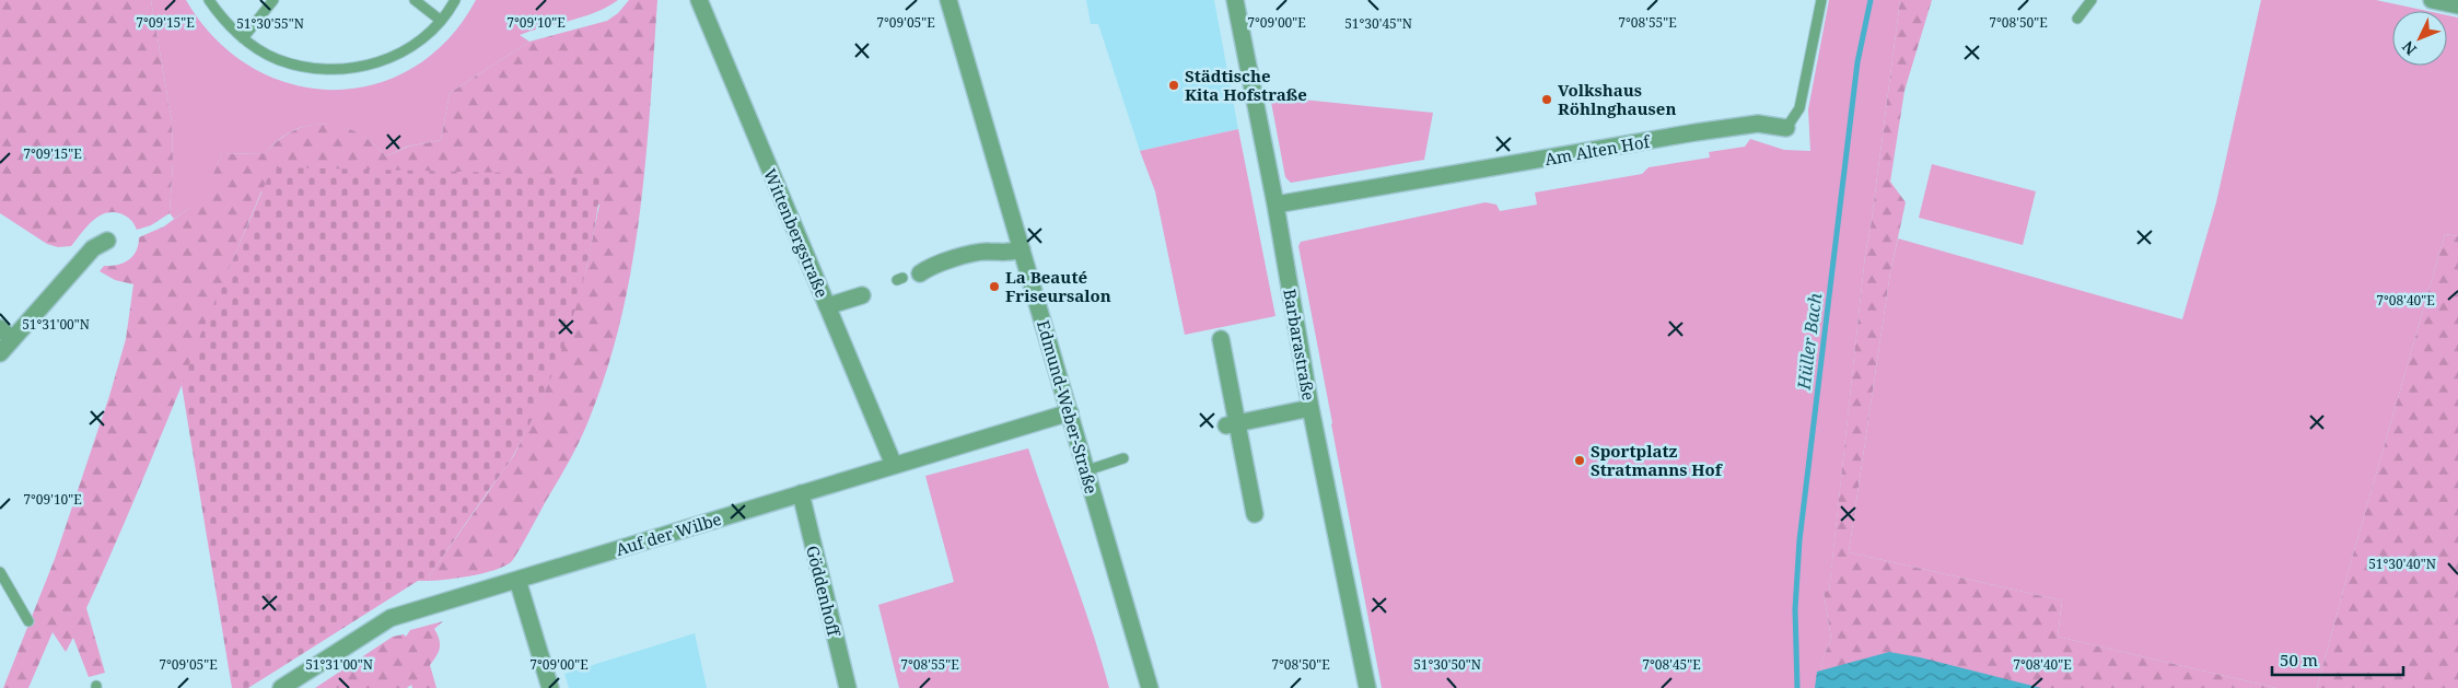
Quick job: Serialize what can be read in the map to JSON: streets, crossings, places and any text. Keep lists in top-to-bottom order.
{
  "streets": {
    "street": [
      "Am Alten Hof",
      "Wittenbergstraße",
      "Barbarastraße",
      "Edmund-Weber-Straße",
      "Auf der Wilbe",
      "Göddenhoff"
    ]
  },
  "crossings": [
    ["Am Alten Hof", "Barbarastraße"],
    ["Wittenbergstraße", "Auf der Wilbe"],
    ["Edmund-Weber-Straße", "Auf der Wilbe"],
    ["Auf der Wilbe", "Göddenhoff"]
  ],
  "water": ["Hüller Bach"],
  "places": [
    "Städtische Kita Hofstraße",
    "Volkshaus Röhlnghausen",
    "La Beauté Friseursalon",
    "Sportplatz Stratmanns Hof"
  ],
  "scale_bar": "50 m",
  "north": "bottom left",
  "coordinates": [
    "7°09'15\"E",
    "7°09'10\"E",
    "7°09'05\"E",
    "7°09'00\"E",
    "7°08'55\"E",
    "7°08'50\"E",
    "51°30'55\"N",
    "51°30'45\"N",
    "7°08'40\"E",
    "51°31'00\"N",
    "51°30'40\"N",
    "51°30'50\"N",
    "7°08'45\"E"
  ]
}
